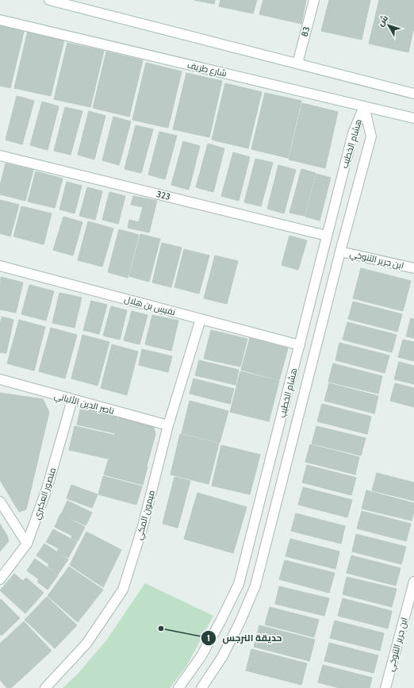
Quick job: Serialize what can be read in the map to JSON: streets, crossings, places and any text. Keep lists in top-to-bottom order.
{
  "streets": {
    "street": [
      "83",
      "شارع طريف",
      "هشام الخطيب",
      "323",
      "ابن جرير التنوخي",
      "نفيس بن هلال",
      "ناصر الدين الألباني",
      "منصور العكبري",
      "ميمون المكي"
    ]
  },
  "crossings": [
    ["شارع طريف", "هشام الخطيب"],
    ["هشام الخطيب", "323"],
    ["هشام الخطيب", "ابن جرير التنوخي"],
    ["هشام الخطيب", "نفيس بن هلال"],
    ["نفيس بن هلال", "ميمون المكي"],
    ["ناصر الدين الألباني", "منصور العكبري"],
    ["ناصر الدين الألباني", "ميمون المكي"]
  ],
  "places": ["حديقة النرجس"],
  "north": "top left"
}
